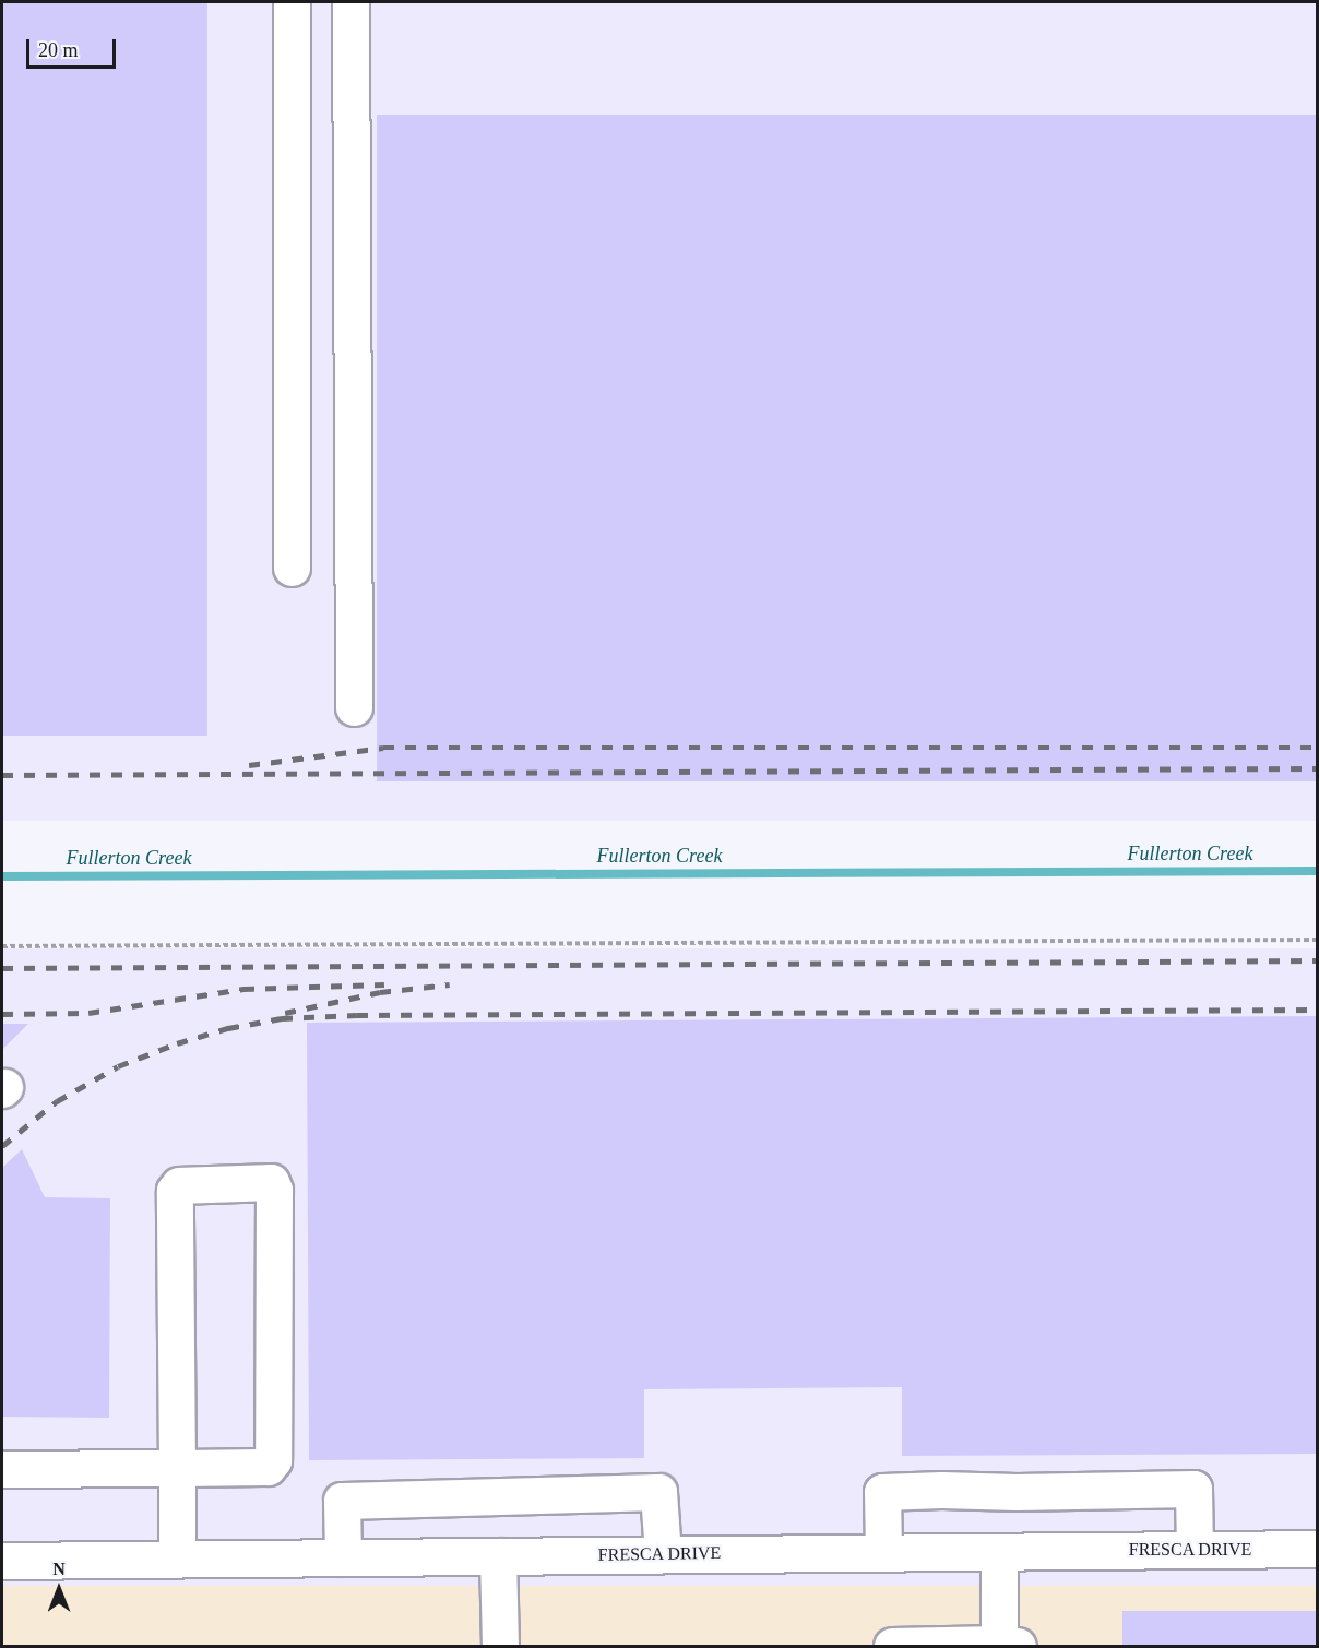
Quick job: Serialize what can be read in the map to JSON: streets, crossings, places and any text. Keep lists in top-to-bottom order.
{
  "streets": {
    "street": ["FRESCA DRIVE"]
  },
  "water": ["Fullerton Creek"],
  "scale_bar": "20 m",
  "north": "top"
}
